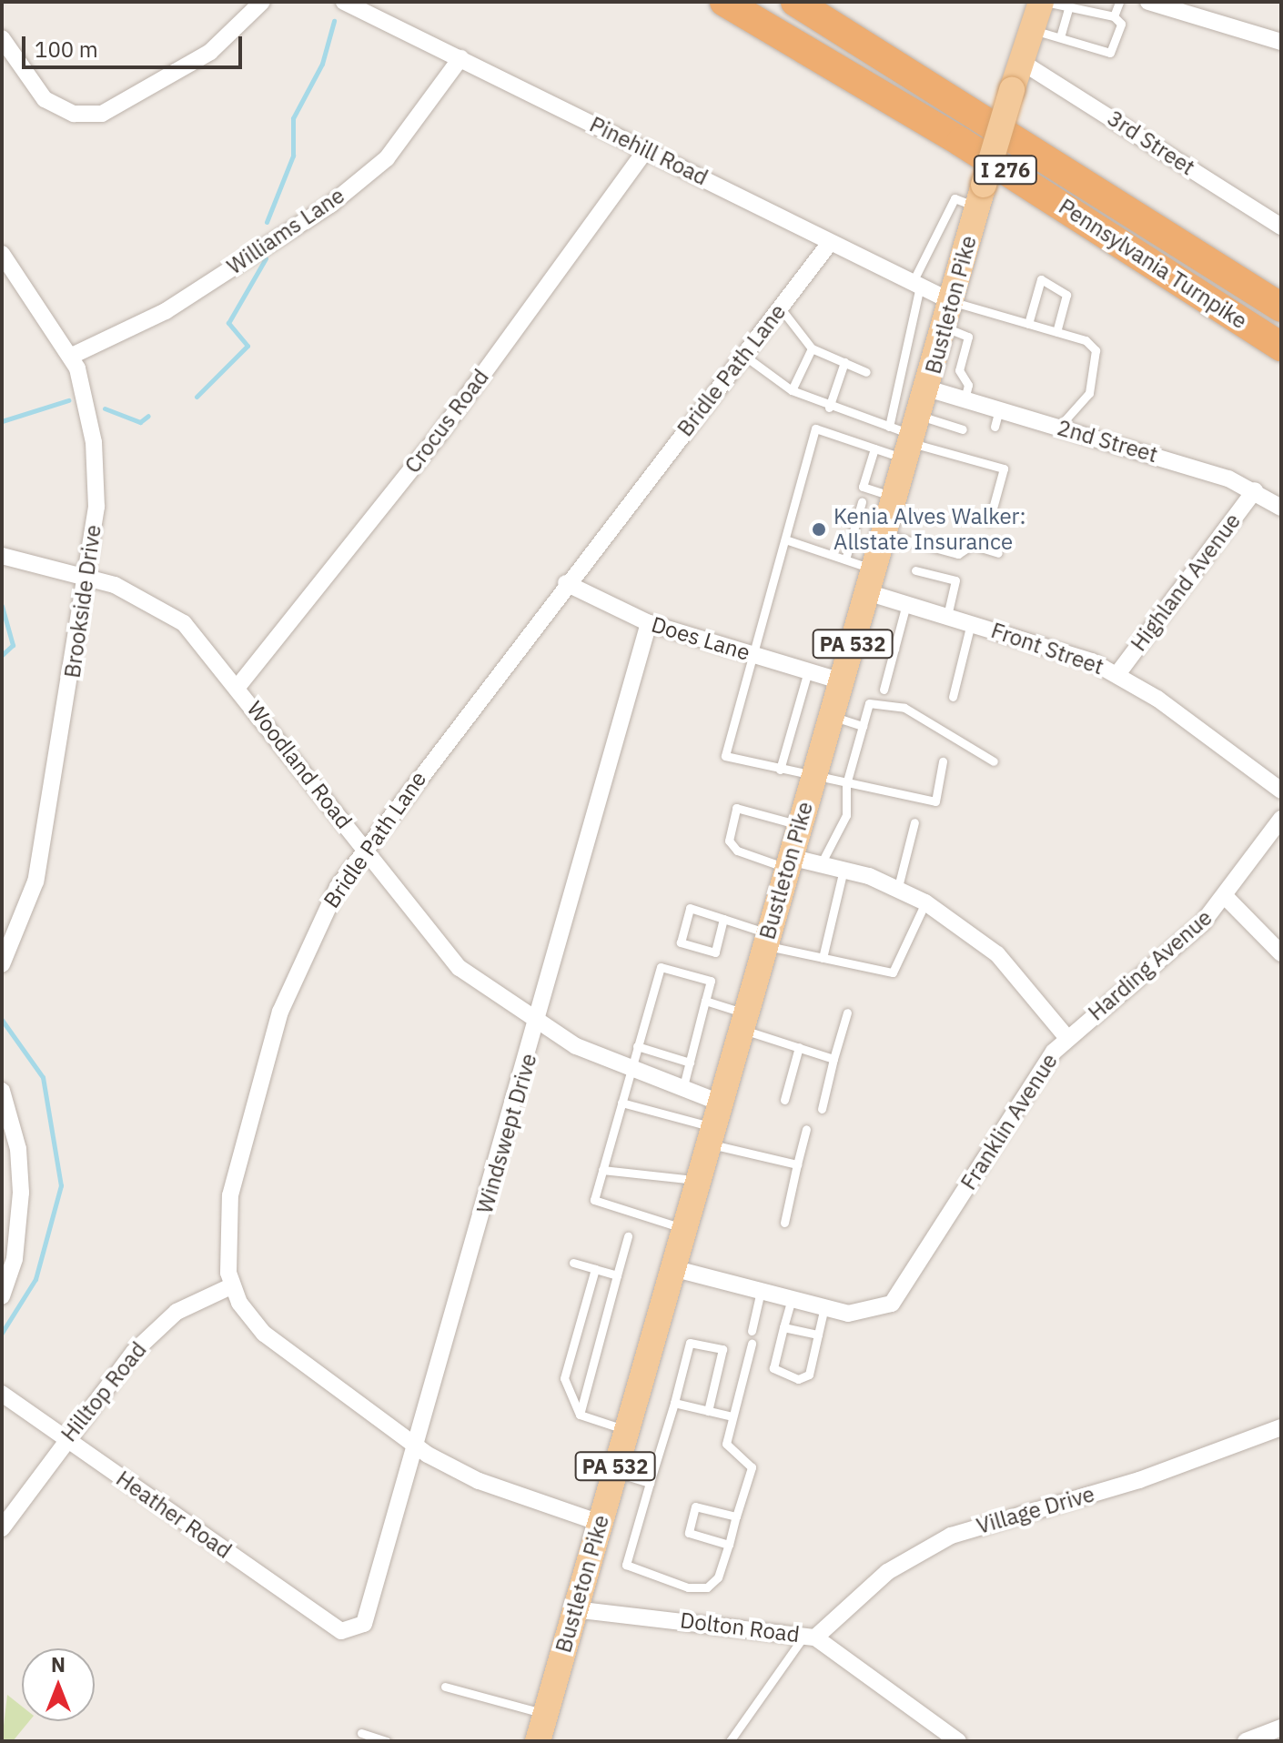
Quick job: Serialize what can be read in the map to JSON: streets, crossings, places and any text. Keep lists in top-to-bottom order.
{
  "streets": {
    "highway": ["I 276", "Pennsylvania Turnpike"],
    "main road": ["Bustleton Pike", "PA 532"],
    "street": [
      "3rd Street",
      "Pinehill Road",
      "Williams Lane",
      "Bridle Path Lane",
      "Crocus Road",
      "2nd Street",
      "Highland Avenue",
      "Brookside Drive",
      "Does Lane",
      "Front Street",
      "Woodland Road",
      "Harding Avenue",
      "Franklin Avenue",
      "Windswept Drive",
      "Hilltop Road",
      "Village Drive",
      "Heather Road",
      "Dolton Road"
    ]
  },
  "crossings": [
    ["3rd Street", "Bustleton Pike"],
    ["Pinehill Road", "Williams Lane"],
    ["Pinehill Road", "Bustleton Pike"],
    ["Pinehill Road", "Bridle Path Lane"],
    ["Pinehill Road", "Crocus Road"],
    ["Williams Lane", "Brookside Drive"],
    ["Bustleton Pike", "2nd Street"],
    ["Bustleton Pike", "Does Lane"],
    ["Bustleton Pike", "Front Street"],
    ["Bustleton Pike", "Woodland Road"],
    ["Bustleton Pike", "Franklin Avenue"],
    ["Bustleton Pike", "Dolton Road"],
    ["Bridle Path Lane", "Does Lane"],
    ["Bridle Path Lane", "Woodland Road"],
    ["Bridle Path Lane", "Hilltop Road"],
    ["Crocus Road", "Woodland Road"],
    ["2nd Street", "Highland Avenue"],
    ["Highland Avenue", "Front Street"],
    ["Brookside Drive", "Woodland Road"],
    ["Does Lane", "Windswept Drive"],
    ["Woodland Road", "Windswept Drive"],
    ["Harding Avenue", "Franklin Avenue"],
    ["Windswept Drive", "Heather Road"],
    ["Hilltop Road", "Heather Road"],
    ["Village Drive", "Dolton Road"]
  ],
  "places": ["Kenia Alves Walker: Allstate Insurance"],
  "scale_bar": "100 m",
  "north": "top"
}
